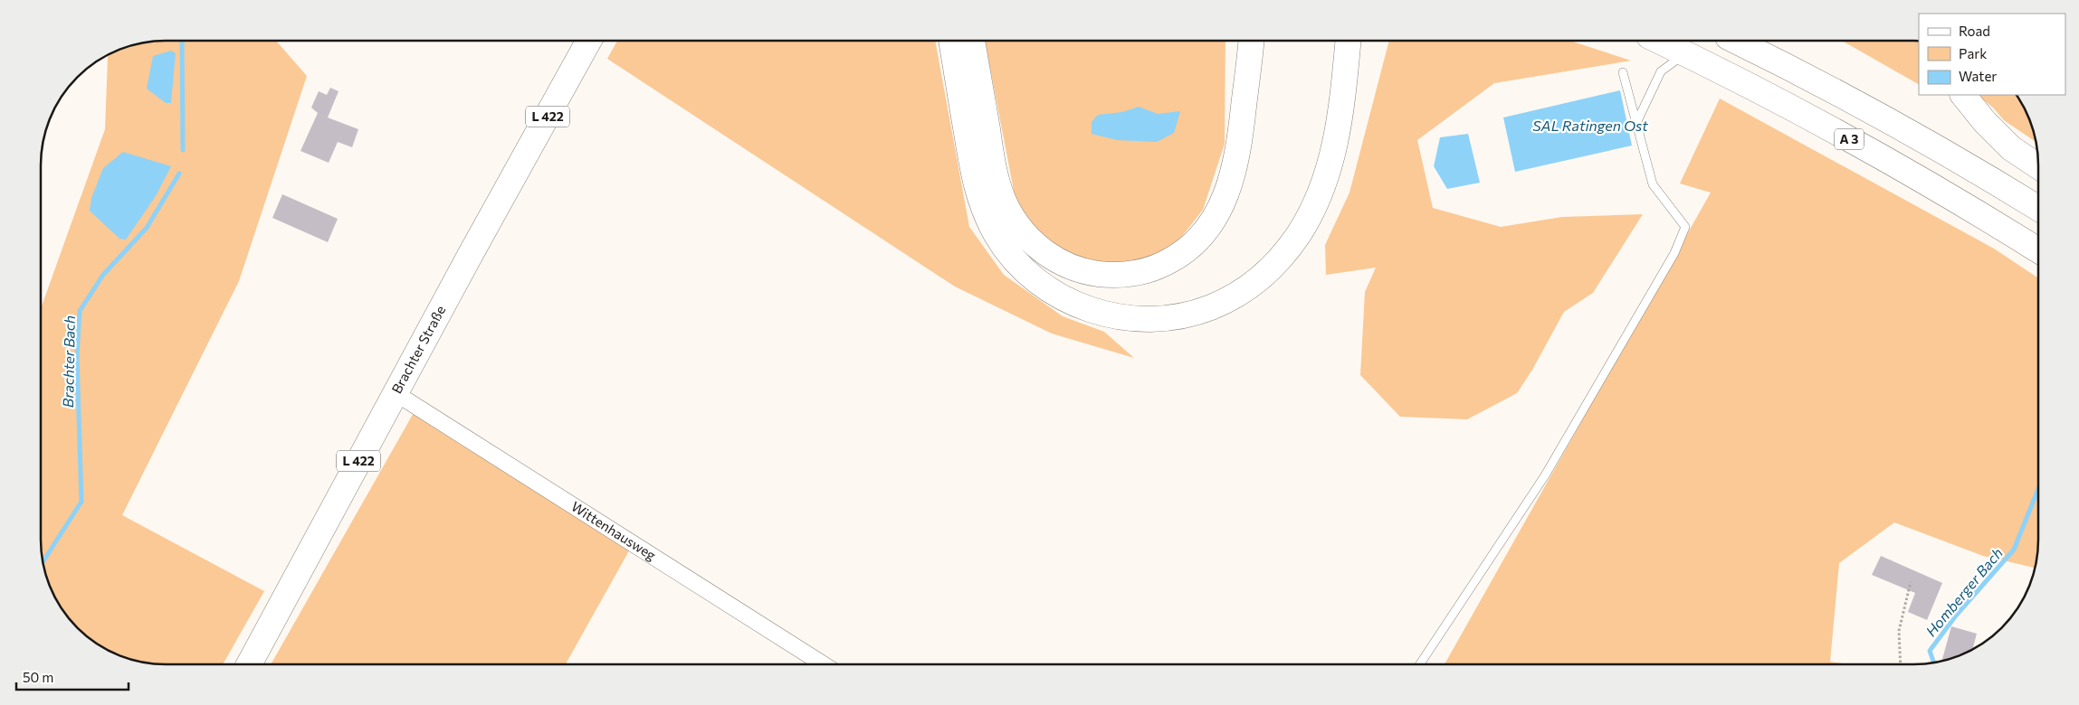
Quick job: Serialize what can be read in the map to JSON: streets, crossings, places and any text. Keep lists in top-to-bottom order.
{
  "streets": {
    "main road": ["L 422", "A 3", "Brachter Straße"],
    "street": ["Wittenhausweg"]
  },
  "crossings": [
    ["Brachter Straße", "Wittenhausweg"]
  ],
  "water": ["SAL Ratingen Ost", "Brachter Bach", "Homberger Bach"],
  "legend": ["Road", "Park", "Water"],
  "scale_bar": "50 m"
}
